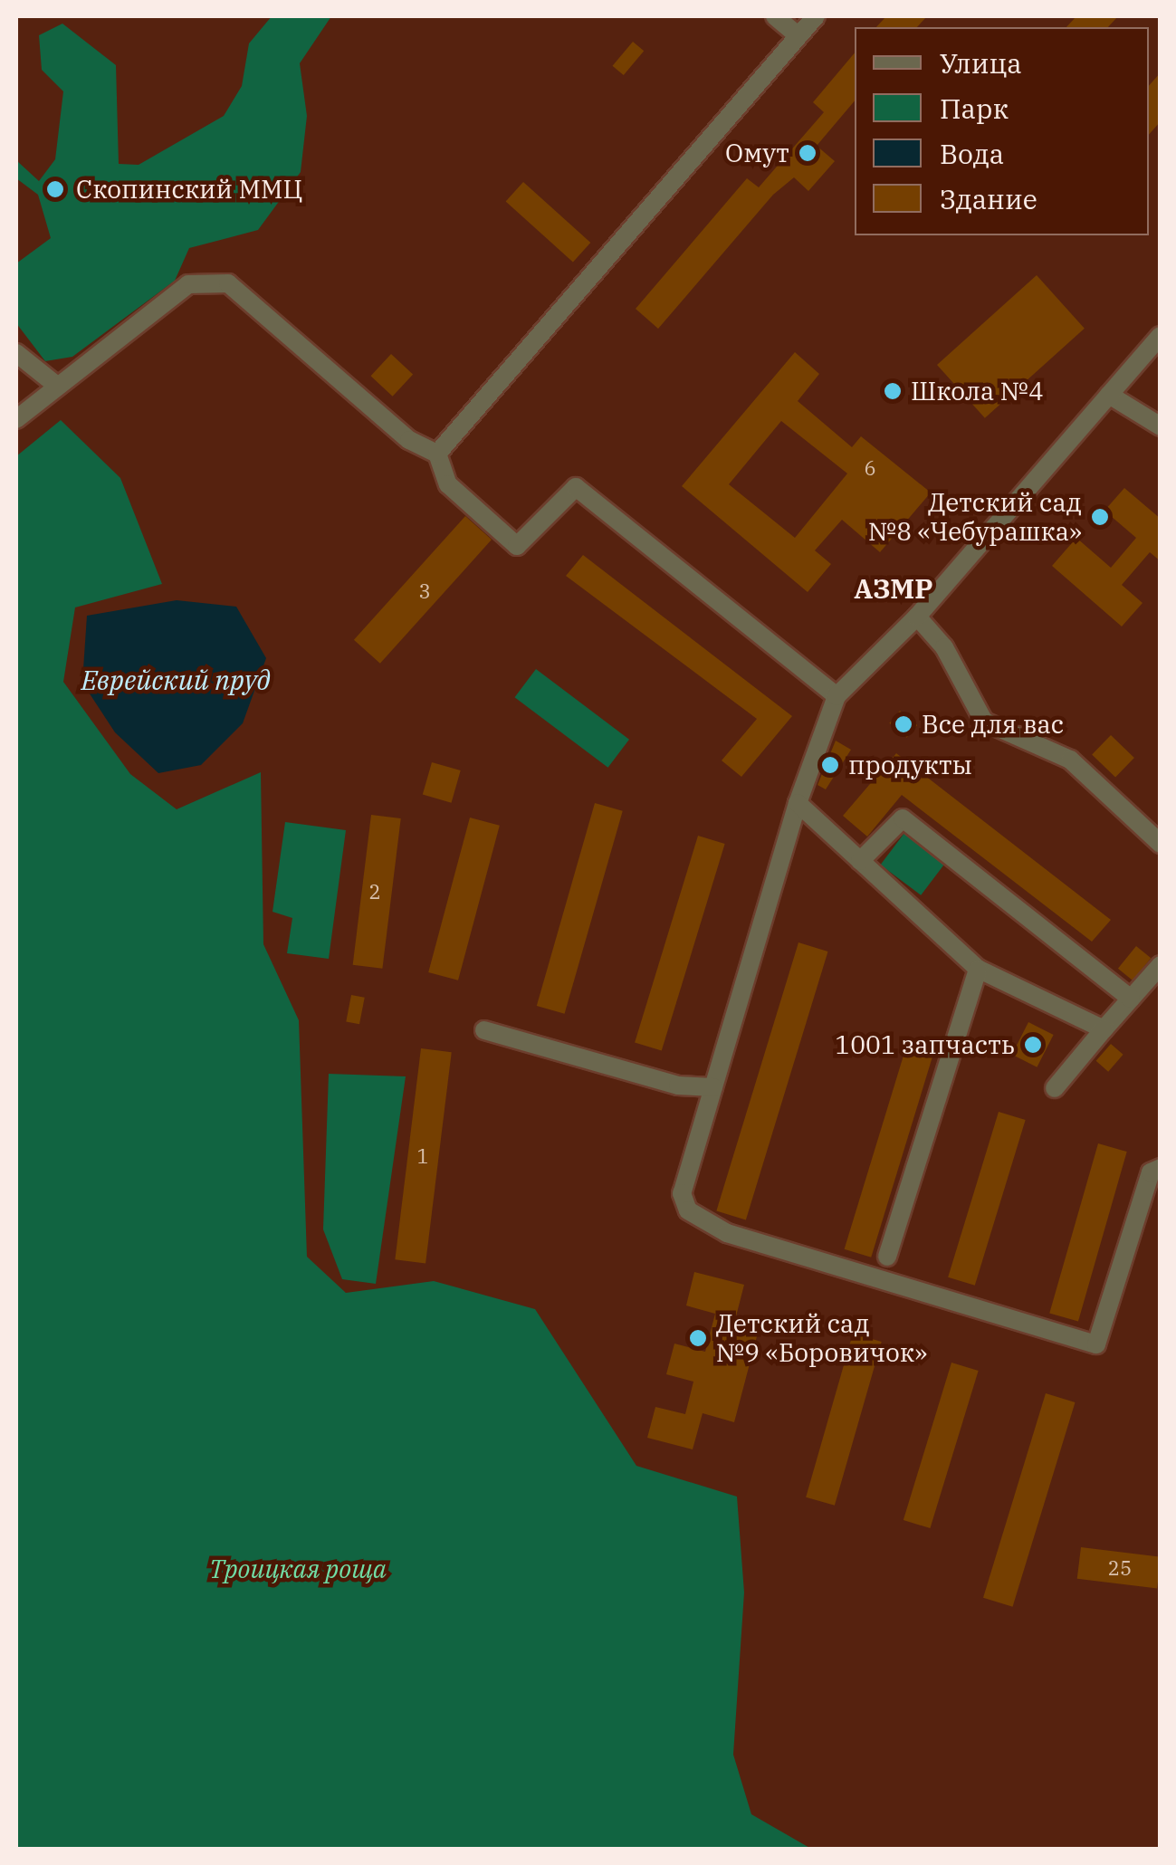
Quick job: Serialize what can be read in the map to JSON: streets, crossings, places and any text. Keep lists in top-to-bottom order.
{
  "districts": ["АЗМР"],
  "water": ["Еврейский пруд"],
  "parks": ["Троицкая роща"],
  "places": [
    "Омут",
    "Скопинский ММЦ",
    "Школа №4",
    "Детский сад №8 «Чебурашка»",
    "Все для вас",
    "продукты",
    "1001 запчасть",
    "Детский сад №9 «Боровичок»"
  ],
  "house_numbers": [
    "6",
    "3",
    "2",
    "1",
    "25"
  ],
  "legend": [
    "Улица",
    "Парк",
    "Вода",
    "Здание"
  ]
}
